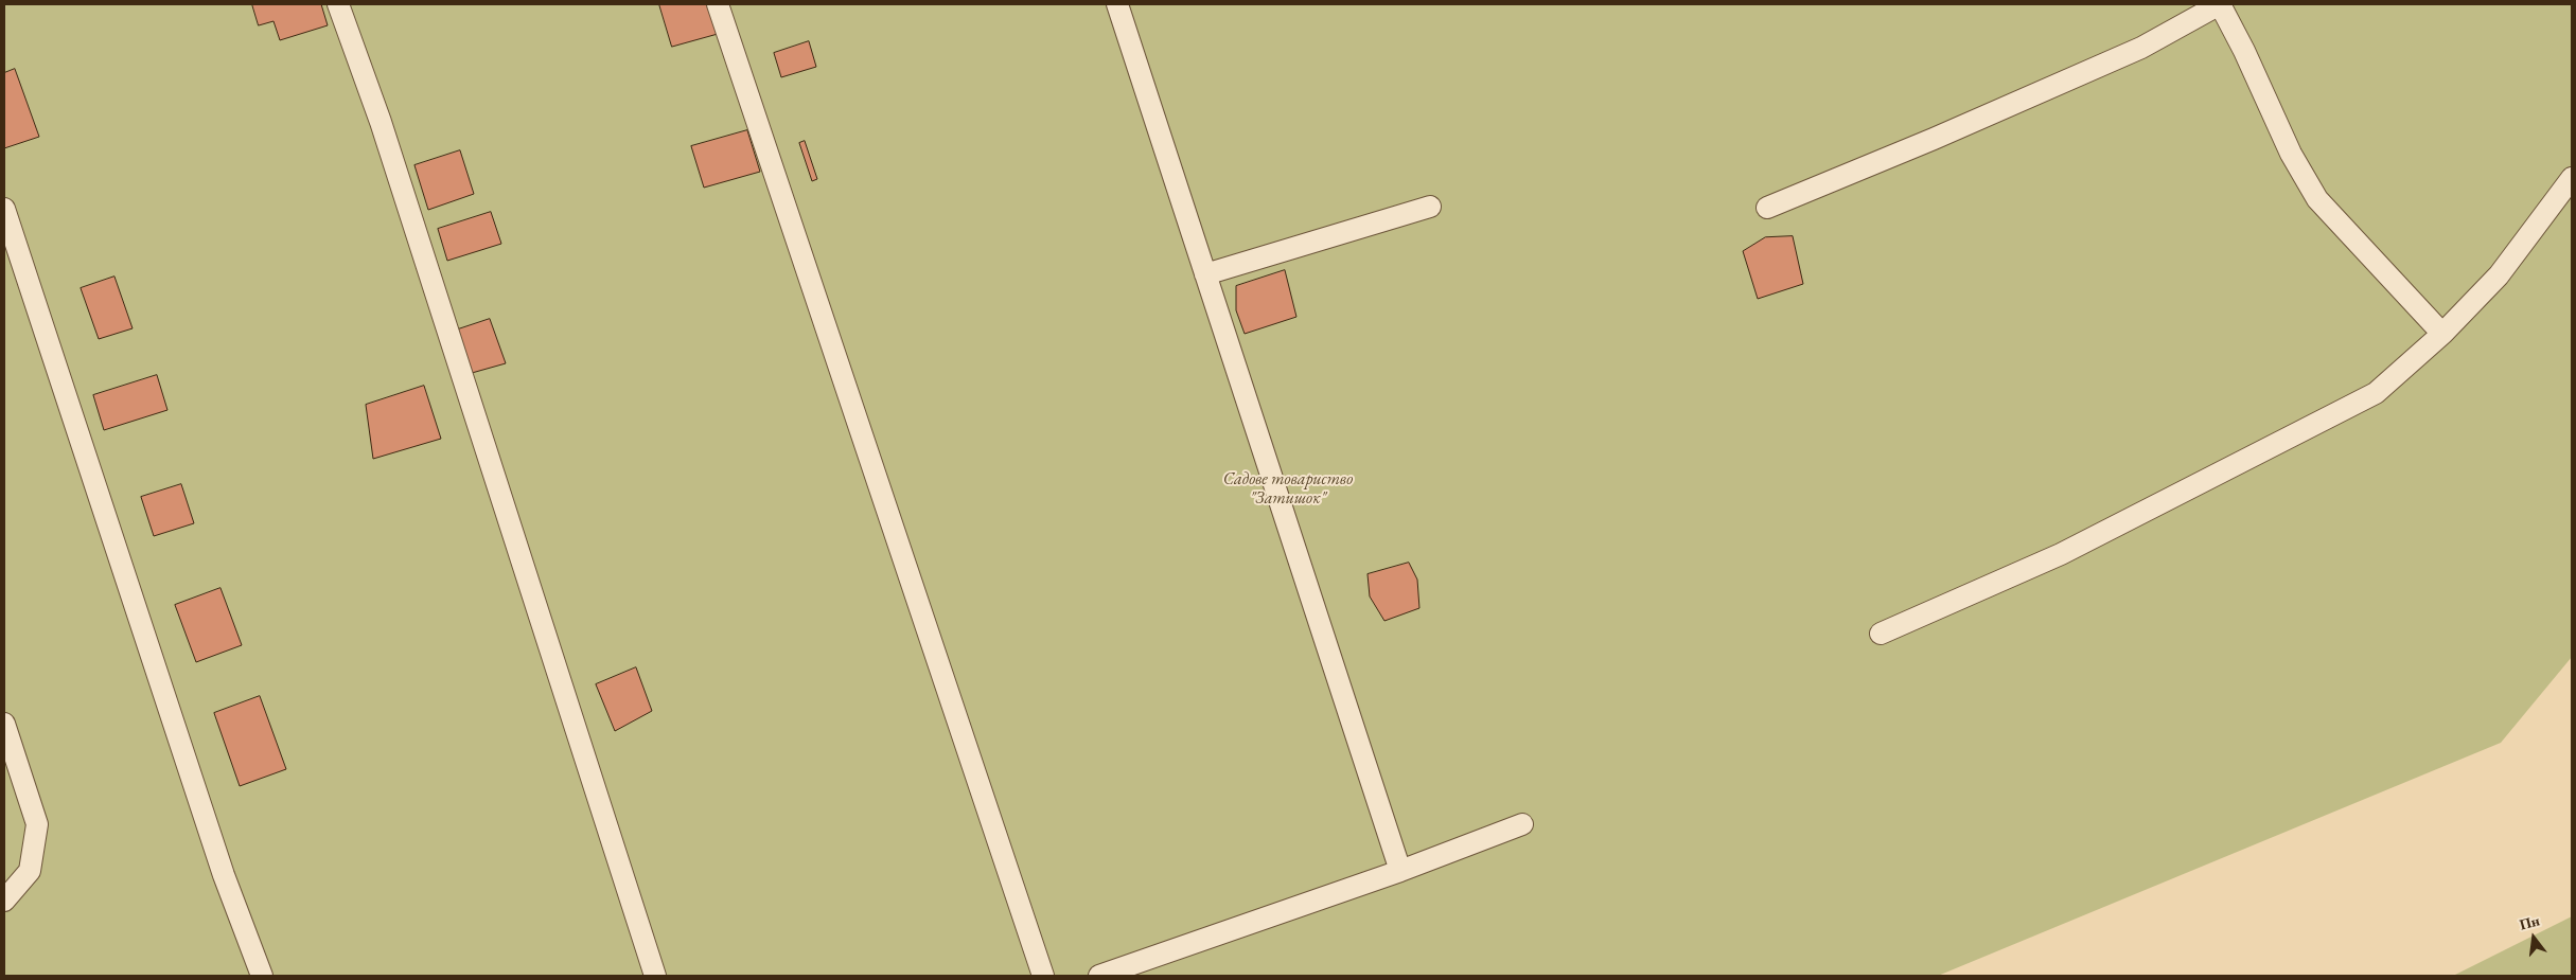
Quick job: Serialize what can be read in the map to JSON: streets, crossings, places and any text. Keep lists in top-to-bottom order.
{
  "parks": ["Садове товариство \"Затишок\""],
  "north": "top"
}
